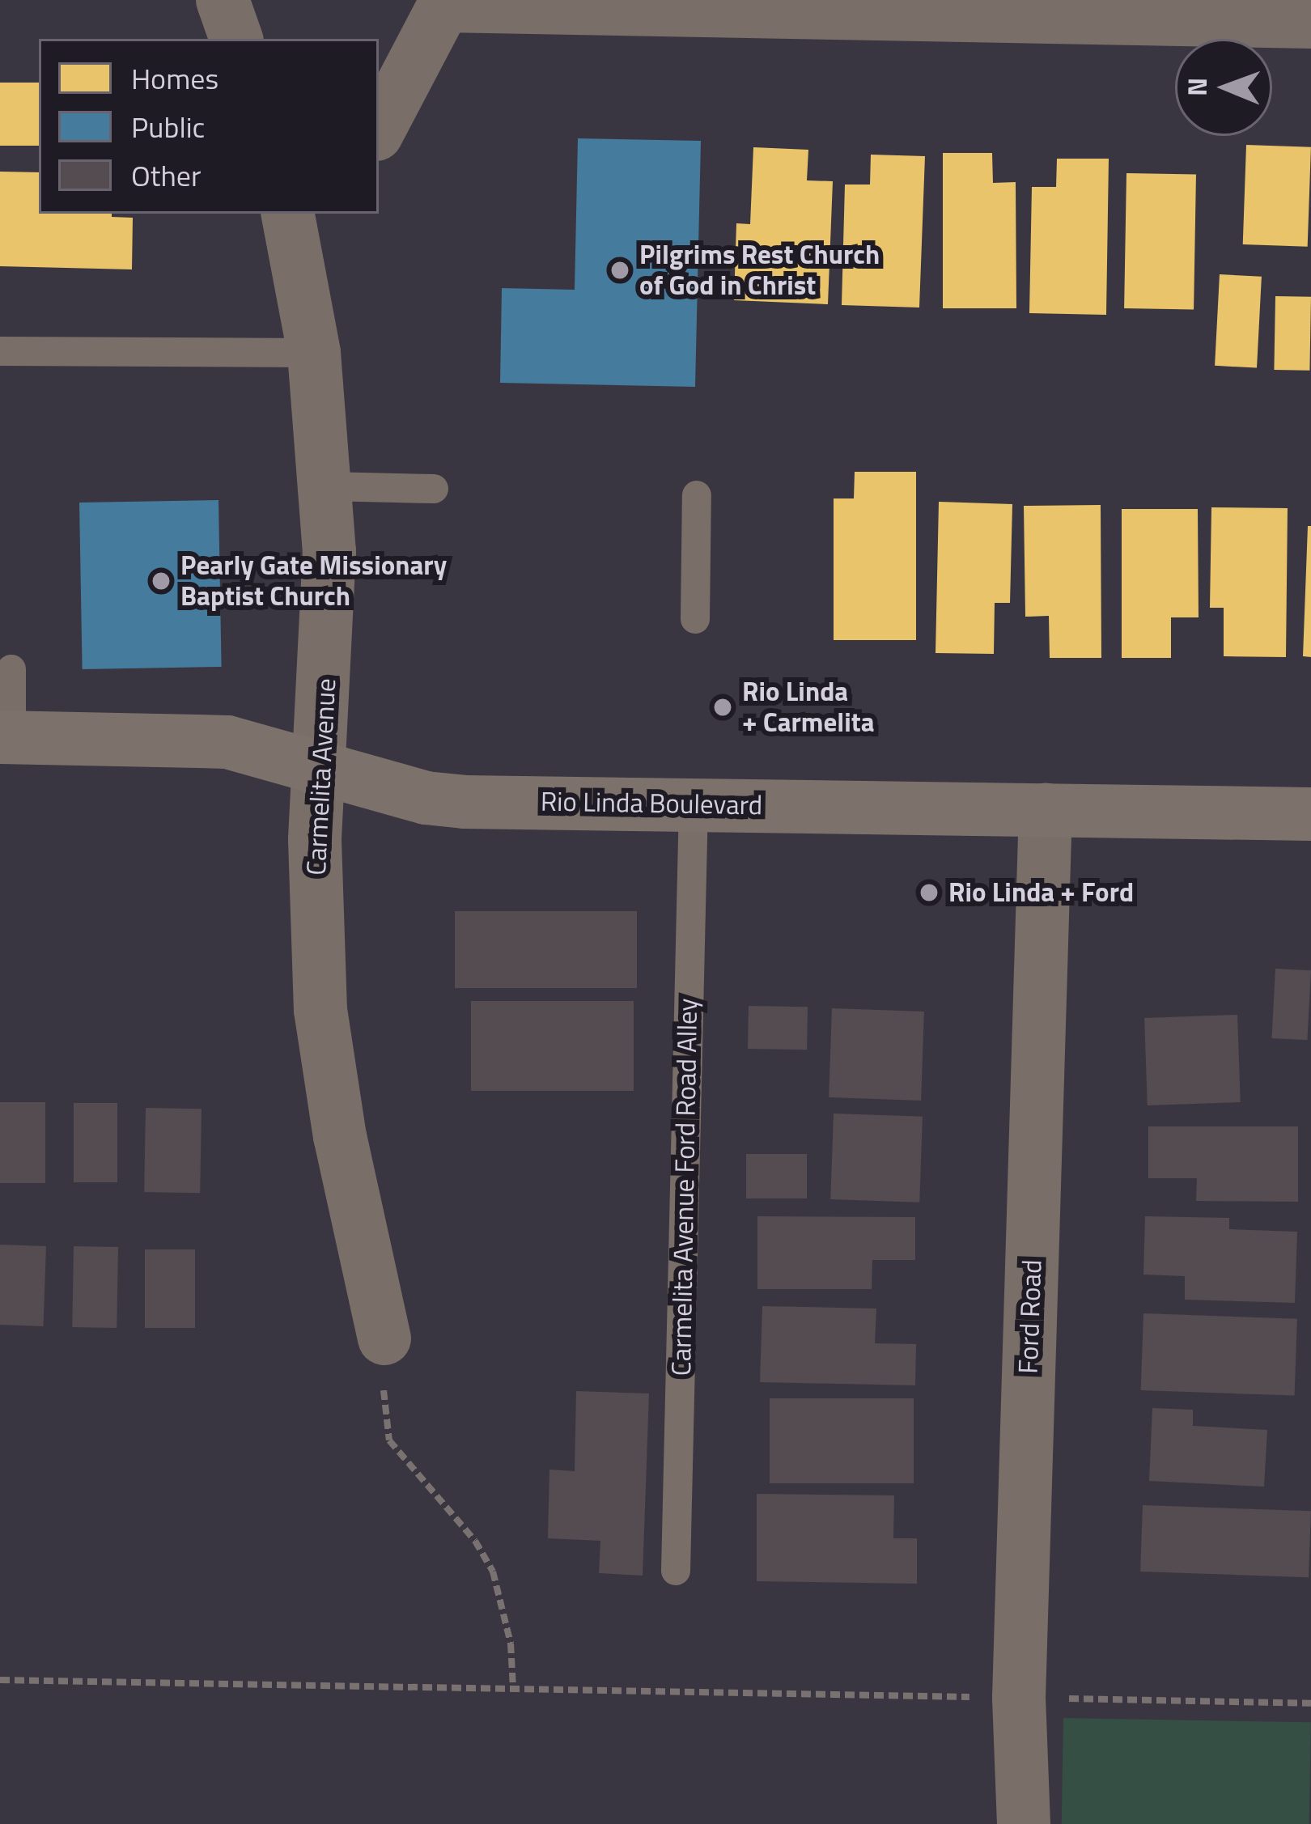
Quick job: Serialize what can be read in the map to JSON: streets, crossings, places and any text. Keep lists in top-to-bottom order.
{
  "streets": {
    "main road": ["Rio Linda Boulevard"],
    "street": ["Carmelita Avenue", "Ford Road"],
    "lane": ["Carmelita Avenue Ford Road Alley"]
  },
  "crossings": [
    ["Carmelita Avenue", "Rio Linda Boulevard"],
    ["Rio Linda Boulevard", "Carmelita Avenue Ford Road Alley"],
    ["Rio Linda Boulevard", "Ford Road"]
  ],
  "places": [
    "Pilgrims Rest Church of God in Christ",
    "Pearly Gate Missionary Baptist Church",
    "Rio Linda + Carmelita",
    "Rio Linda + Ford"
  ],
  "legend": ["Homes", "Public", "Other"],
  "north": "left"
}
